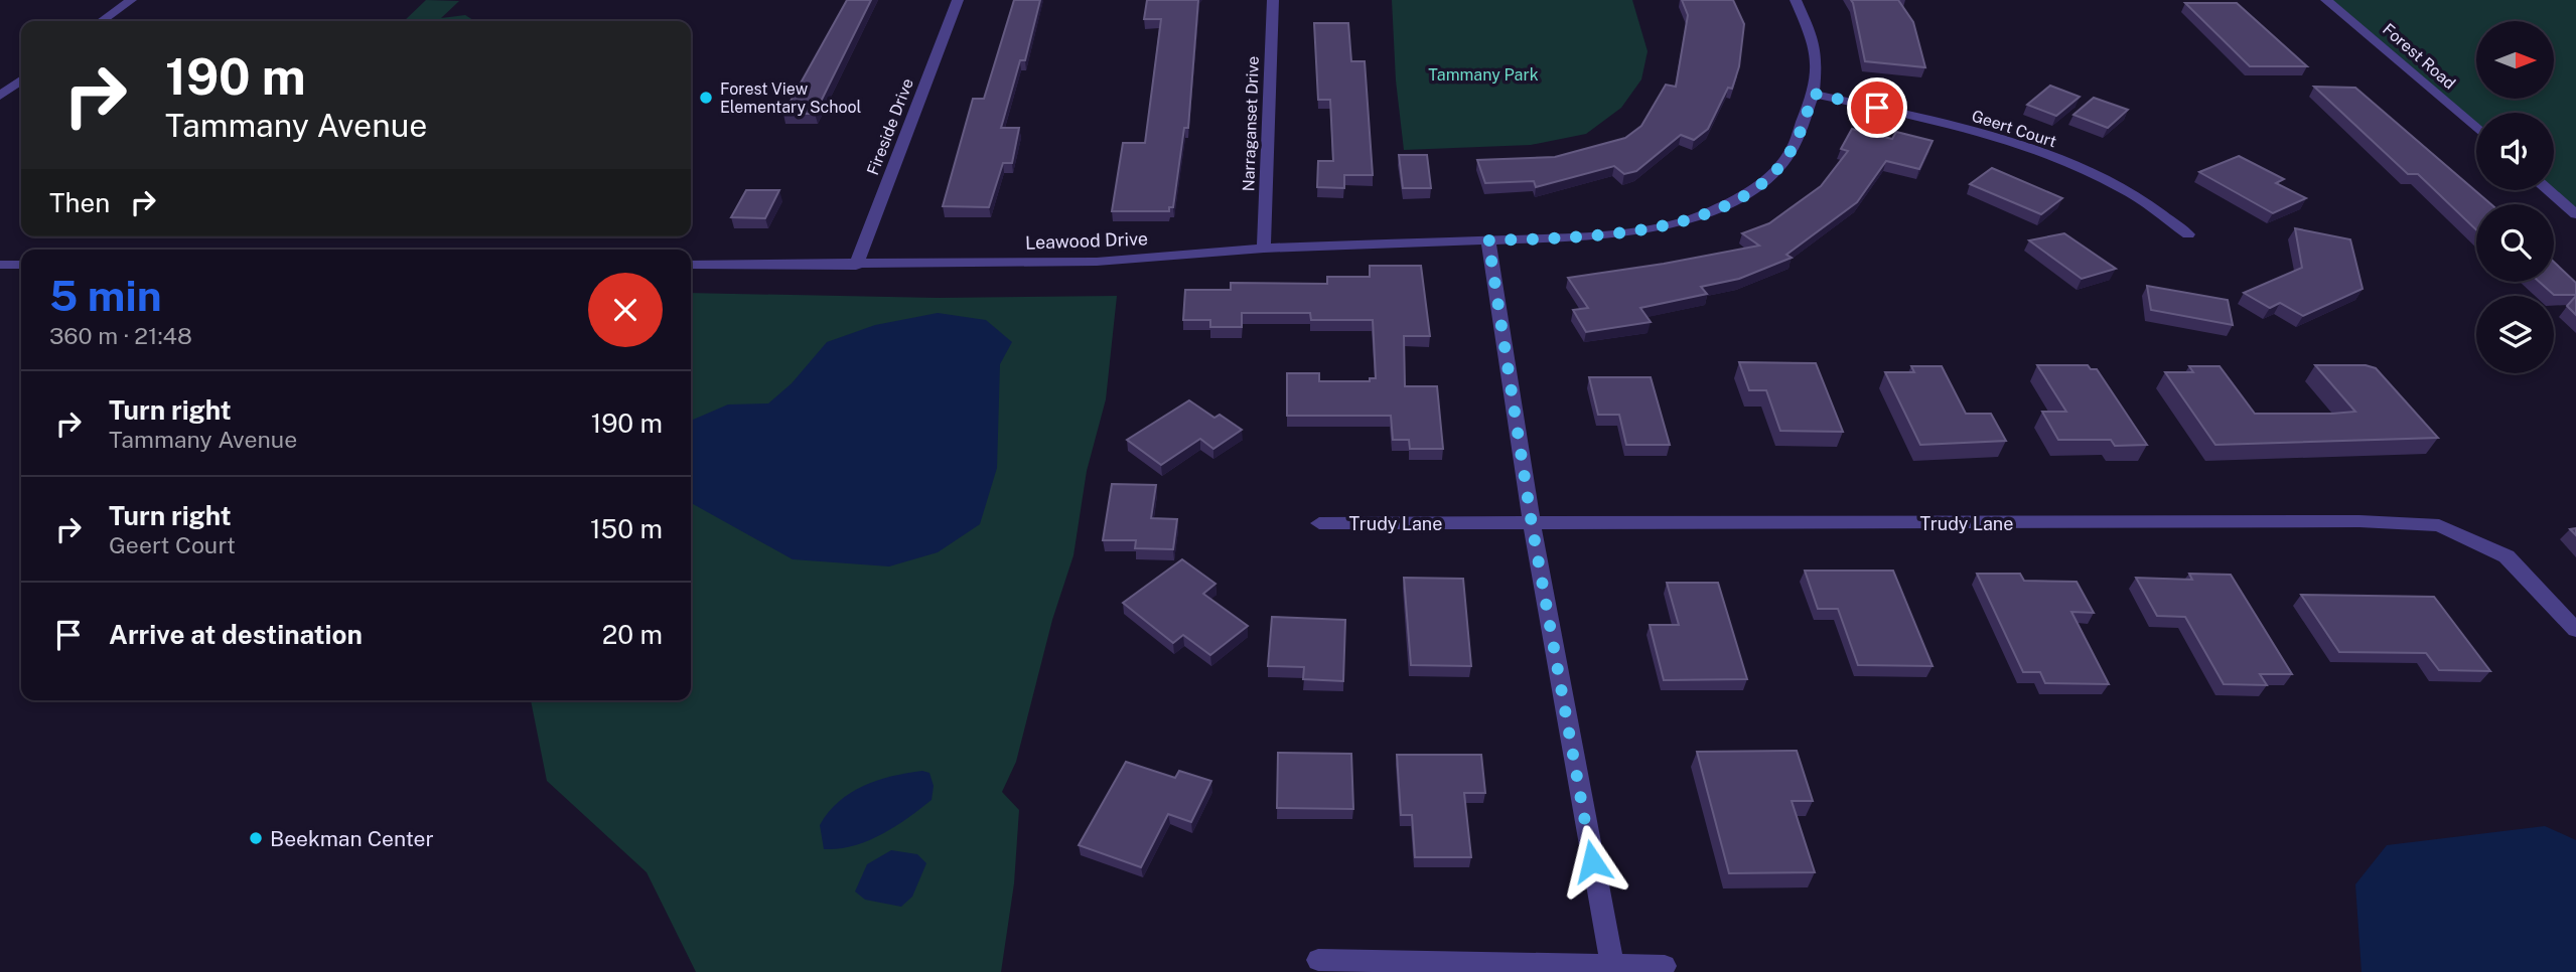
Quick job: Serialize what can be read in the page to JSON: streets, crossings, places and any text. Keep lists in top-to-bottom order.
{
  "streets": {
    "street": [
      "Forest Road",
      "Narraganset Drive",
      "Fireside Drive",
      "Geert Court",
      "Leawood Drive",
      "Trudy Lane"
    ]
  },
  "crossings": [
    ["Narraganset Drive", "Leawood Drive"],
    ["Fireside Drive", "Leawood Drive"],
    ["Geert Court", "Leawood Drive"]
  ],
  "parks": ["Tammany Park"],
  "places": ["Forest View Elementary School", "Beekman Center"],
  "north": "right",
  "page": {
    "turn": ["190 m", "Tammany Avenue"],
    "then": "Then",
    "heading": ["5 min", "360 m · 21:48"],
    "list": [
      {
        "name": "Turn right",
        "note": "Tammany Avenue",
        "value": "190 m"
      },
      {
        "name": "Turn right",
        "note": "Geert Court",
        "value": "150 m"
      },
      {
        "name": "Arrive at destination",
        "value": "20 m"
      }
    ]
  }
}
